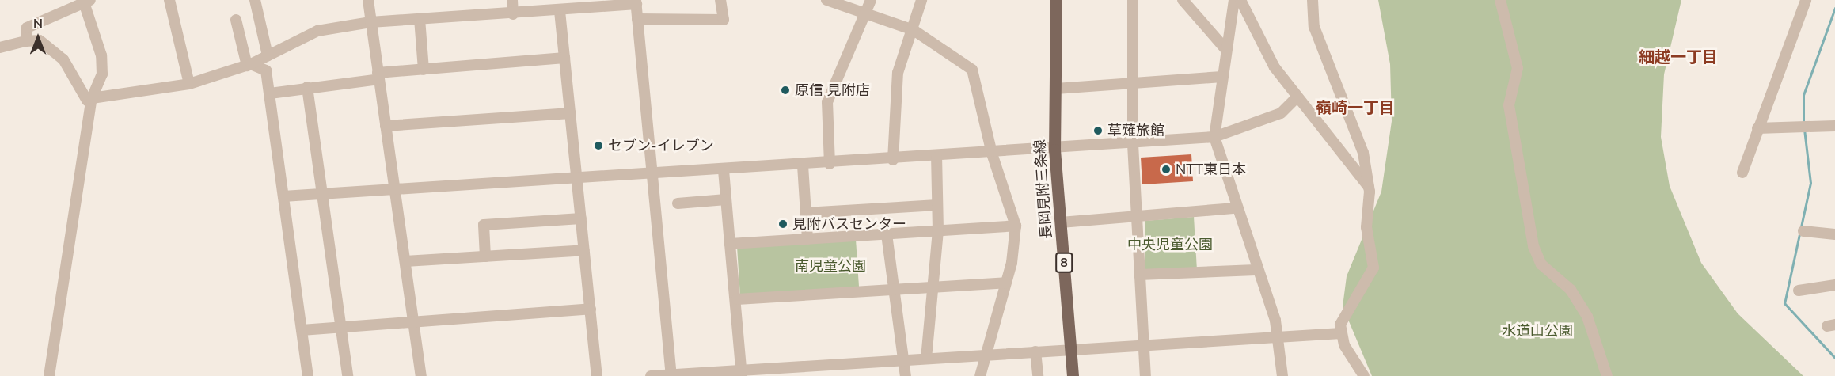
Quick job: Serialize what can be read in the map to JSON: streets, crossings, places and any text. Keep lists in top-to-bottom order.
{
  "streets": {
    "main road": ["長岡見附三条線", "8"]
  },
  "districts": ["細越一丁目", "嶺崎一丁目"],
  "parks": ["中央児童公園", "南児童公園", "水道山公園"],
  "places": [
    "原信 見附店",
    "草薙旅館",
    "セブン-イレブン",
    "NTT東日本",
    "見附バスセンター"
  ],
  "north": "top"
}
